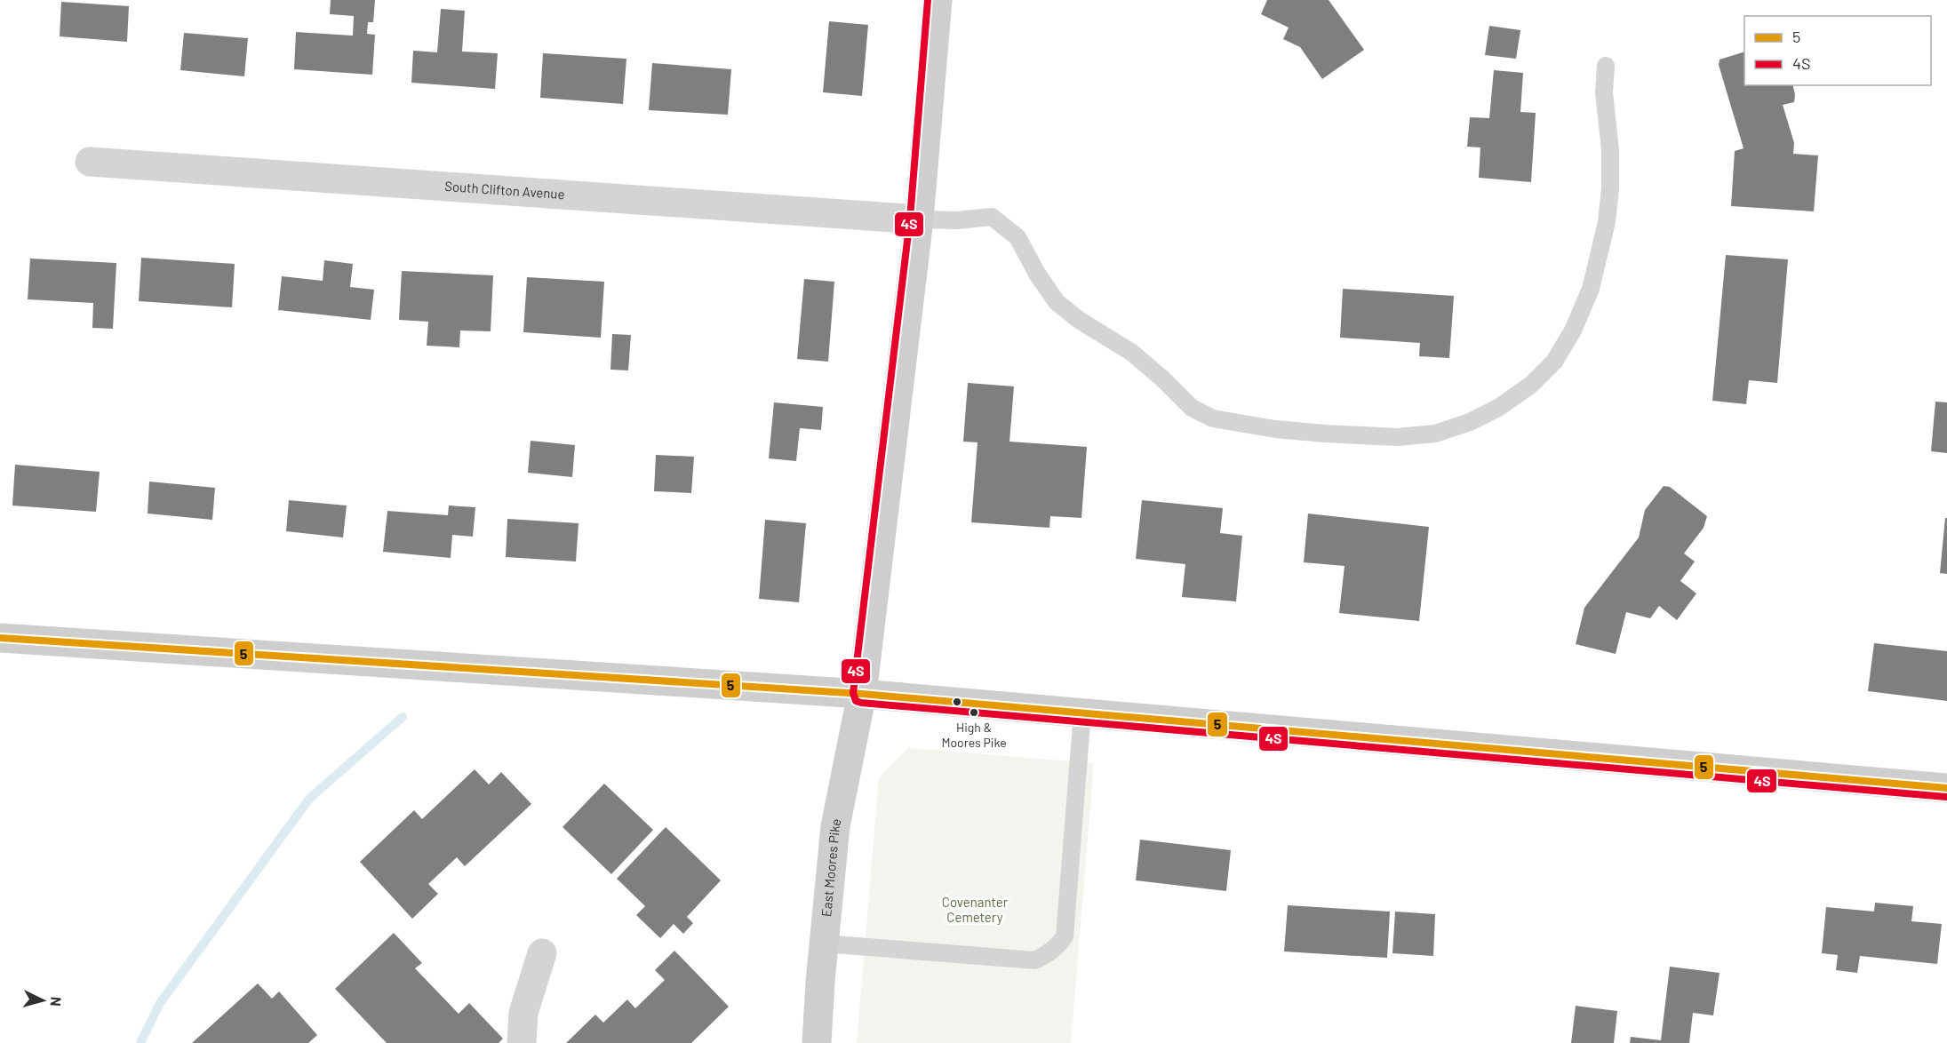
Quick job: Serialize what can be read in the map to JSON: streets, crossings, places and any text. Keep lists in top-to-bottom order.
{
  "streets": {
    "street": ["South Clifton Avenue", "East Moores Pike"]
  },
  "crossings": [
    ["South Clifton Avenue", "East Moores Pike"]
  ],
  "parks": ["Covenanter Cemetery"],
  "places": ["High & Moores Pike"],
  "lines": ["transit line 4S", "transit line 5"],
  "legend": ["5", "4S"],
  "north": "right"
}
